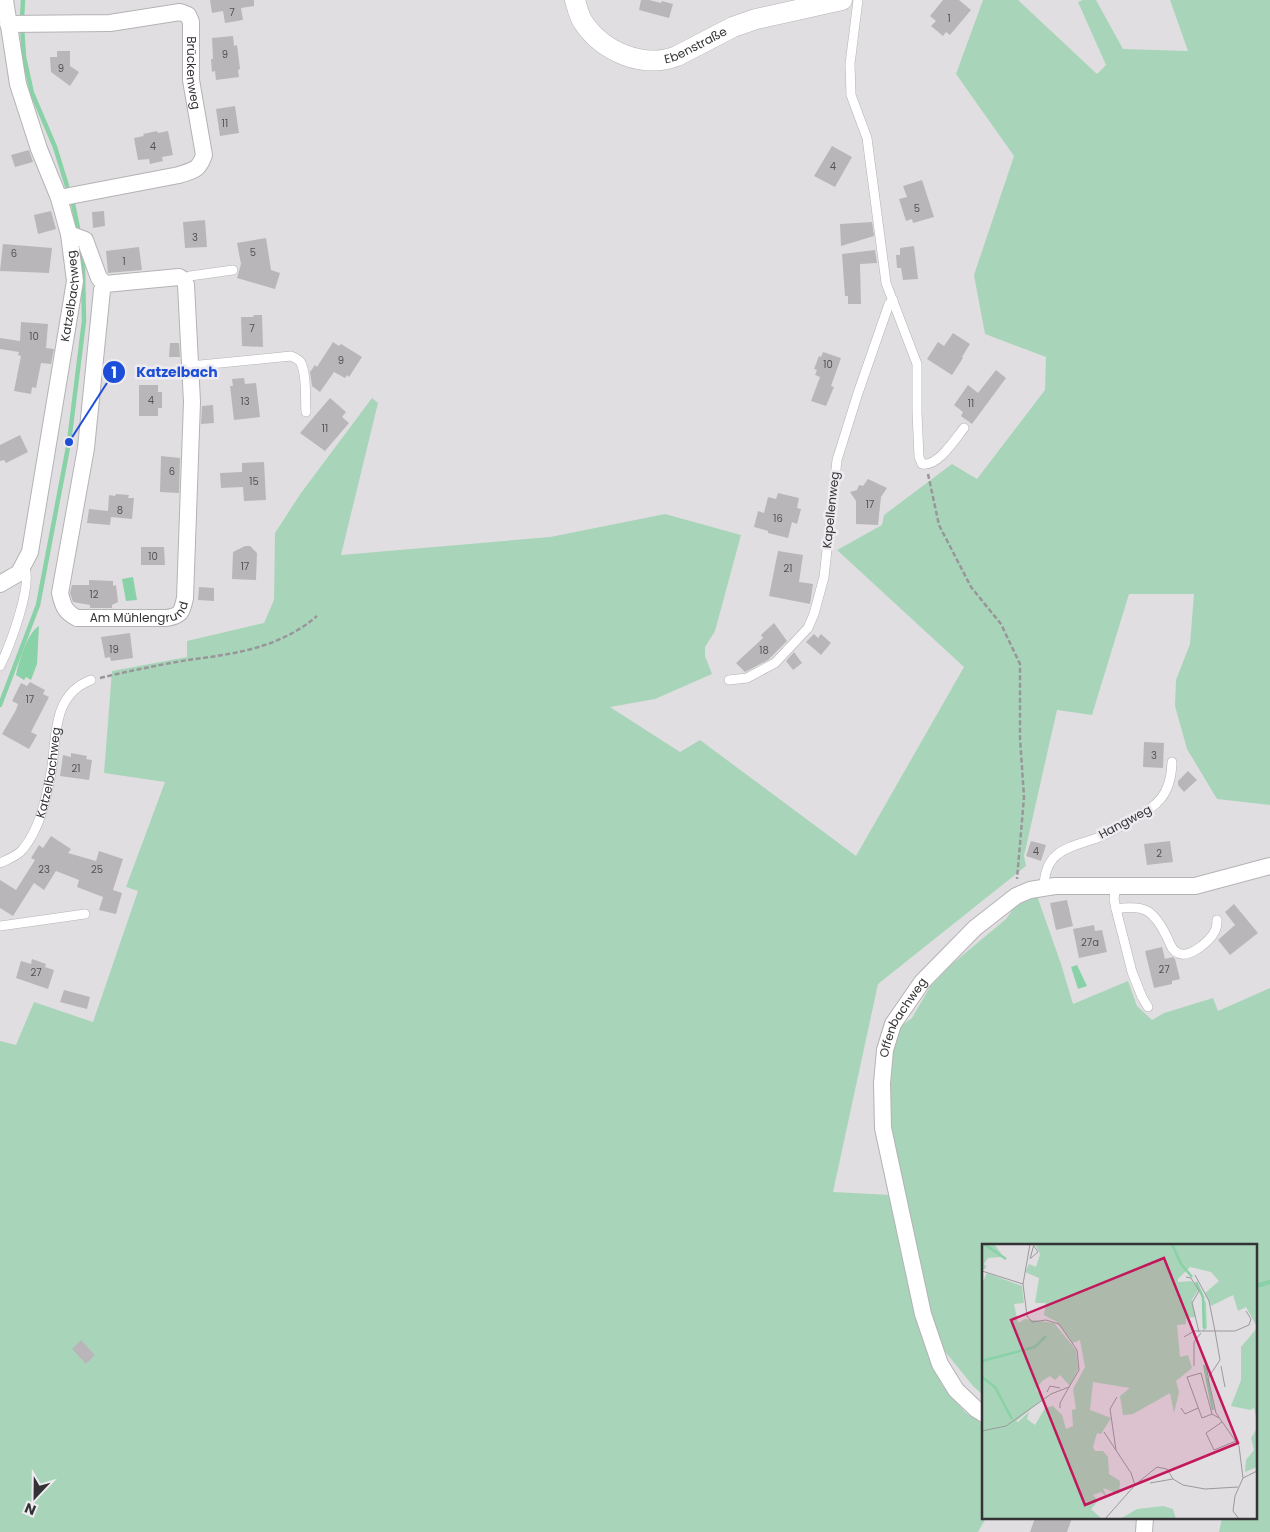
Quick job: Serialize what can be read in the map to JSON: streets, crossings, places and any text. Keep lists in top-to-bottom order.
{
  "streets": {
    "street": [
      "Ebenstraße",
      "Brückenweg",
      "Katzelbachweg",
      "Am Mühlengrund",
      "Offenbachweg"
    ],
    "lane": ["Kapellenweg", "Hangweg"]
  },
  "crossings": [
    ["Brückenweg", "Katzelbachweg"],
    ["Hangweg", "Offenbachweg"]
  ],
  "places": ["Katzelbach"],
  "house_numbers": [
    "7",
    "1",
    "9",
    "9",
    "11",
    "4",
    "4",
    "5",
    "3",
    "5",
    "6",
    "1",
    "7",
    "10",
    "9",
    "10",
    "4",
    "13",
    "11",
    "11",
    "6",
    "15",
    "17",
    "8",
    "16",
    "10",
    "17",
    "21",
    "12",
    "19",
    "18",
    "17",
    "3",
    "21",
    "4",
    "2",
    "23",
    "25",
    "27a",
    "27",
    "27"
  ],
  "north": "bottom"
}
